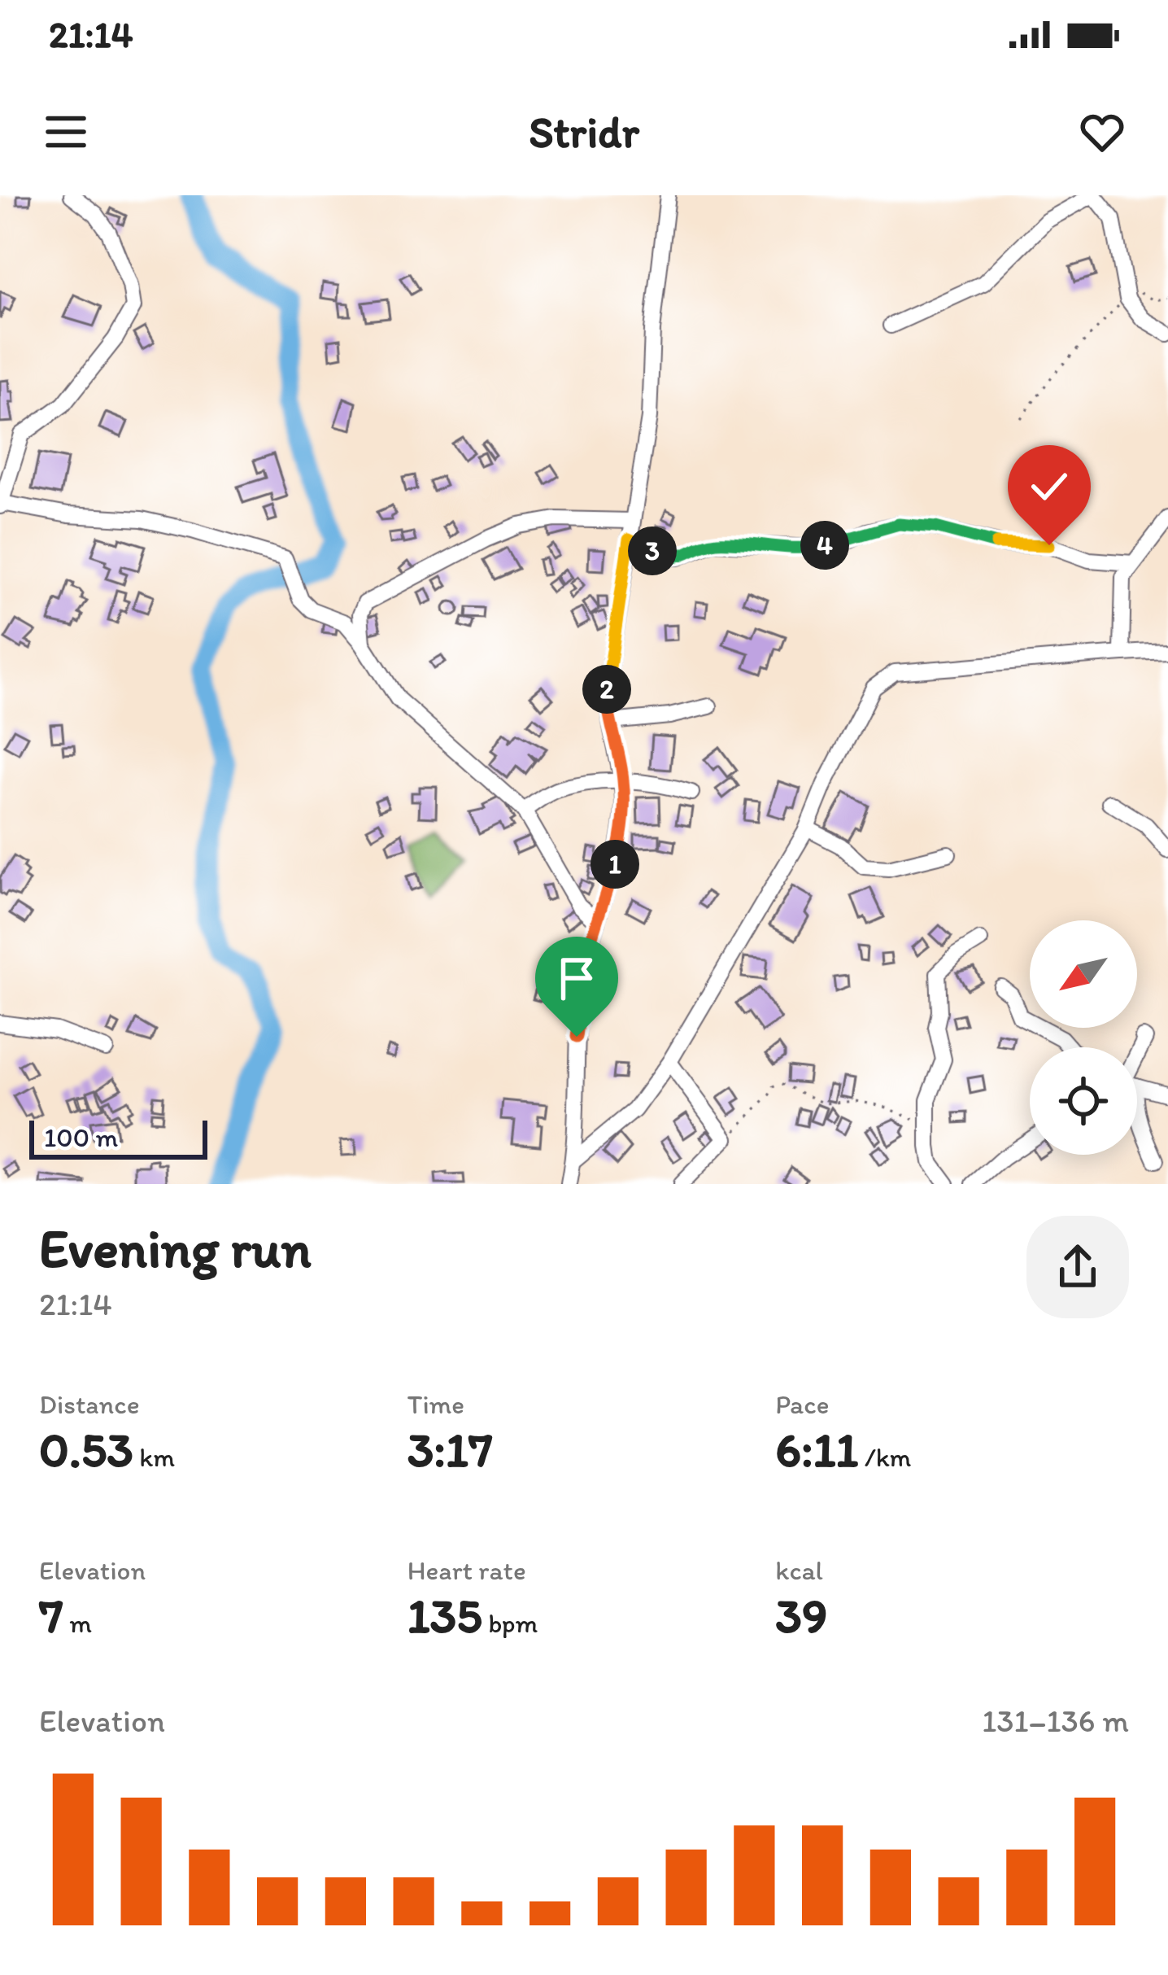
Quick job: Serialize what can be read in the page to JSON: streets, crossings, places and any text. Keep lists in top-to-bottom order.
{
  "scale_bar": "100 m",
  "north": "bottom left",
  "page": {
    "status": "21:14",
    "header": "Stridr",
    "pins": [
      "4",
      "3",
      "2",
      "1"
    ],
    "scale": "100 m",
    "heading": ["Evening run", "21:14"],
    "stats": [
      ["Distance", "0.53 km"],
      ["Time", "3:17"],
      ["Pace", "6:11 /km"],
      ["Elevation", "7 m"],
      ["Heart rate", "135 bpm"],
      ["kcal", "39"]
    ],
    "chart": ["Elevation", "131–136 m"]
  }
}
